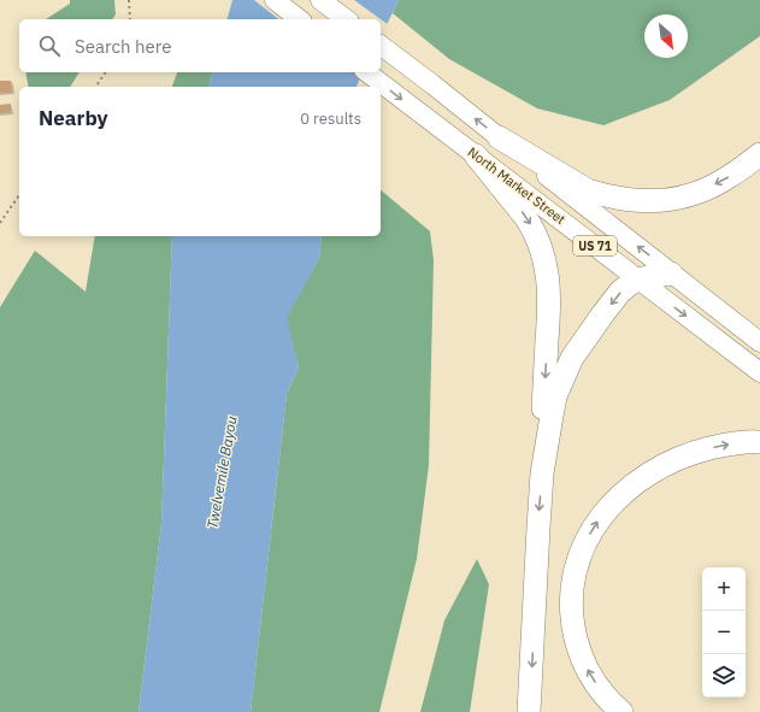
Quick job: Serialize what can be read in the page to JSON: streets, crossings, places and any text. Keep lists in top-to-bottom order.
{
  "streets": {
    "main road": ["North Market Street", "US 71"]
  },
  "water": ["Twelvemile Bayou"],
  "north": "bottom right",
  "page": {
    "search": "Search here",
    "heading": ["Nearby", "0 results"],
    "map_buttons": ["+", "−"]
  }
}
